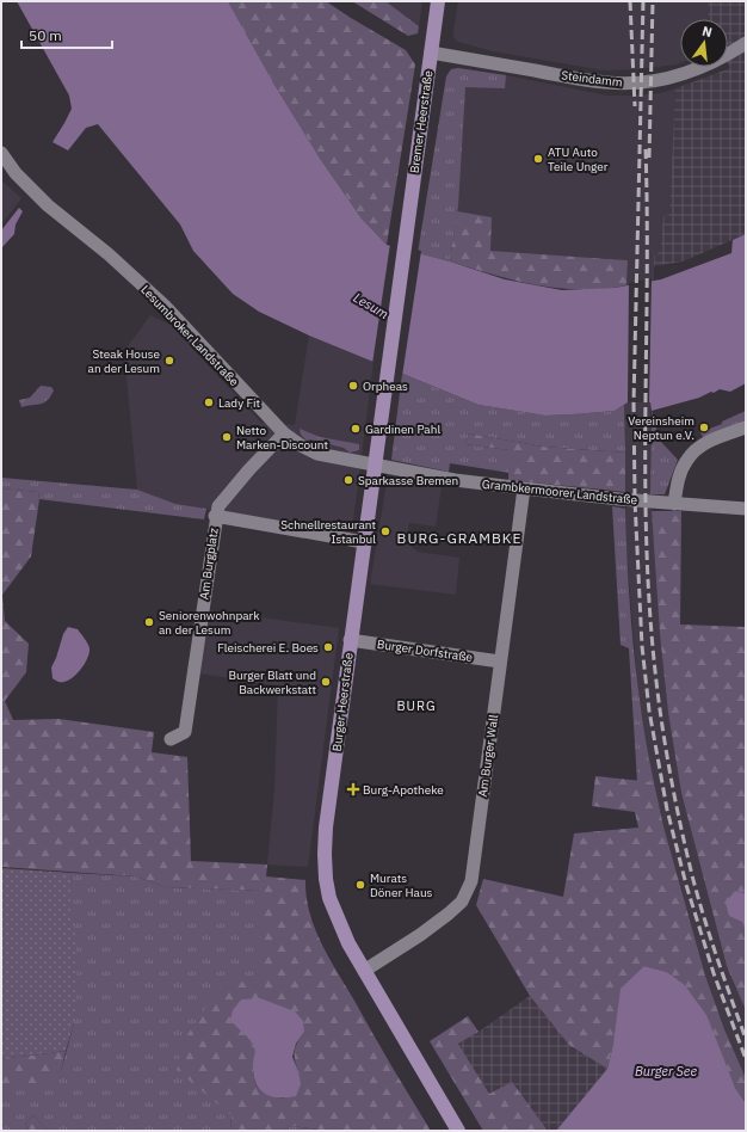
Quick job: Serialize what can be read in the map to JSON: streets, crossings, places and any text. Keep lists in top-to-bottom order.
{
  "streets": {
    "main road": ["Bremer Heerstraße", "Burger Heerstraße"],
    "street": [
      "Steindamm",
      "Lesumbroker Landstraße",
      "Grambkermoorer Landstraße",
      "Am Burgplatz",
      "Burger Dorfstraße",
      "Am Burger Wall"
    ]
  },
  "crossings": [
    ["Steindamm", "Bremer Heerstraße"],
    ["Bremer Heerstraße", "Burger Heerstraße"],
    ["Lesumbroker Landstraße", "Grambkermoorer Landstraße"],
    ["Lesumbroker Landstraße", "Am Burgplatz"],
    ["Lesumbroker Landstraße", "Burger Heerstraße"],
    ["Grambkermoorer Landstraße", "Burger Heerstraße"],
    ["Grambkermoorer Landstraße", "Am Burger Wall"],
    ["Burger Dorfstraße", "Burger Heerstraße"],
    ["Burger Dorfstraße", "Am Burger Wall"],
    ["Burger Heerstraße", "Am Burger Wall"]
  ],
  "districts": ["BURG-GRAMBKE", "BURG"],
  "water": ["Lesum", "Burger See"],
  "places": {
    "other": [
      "ATU Auto Teile Unger",
      "Steak House an der Lesum",
      "Orpheas",
      "Lady Fit",
      "Vereinsheim Neptun e.V.",
      "Gardinen Pahl",
      "Netto Marken-Discount",
      "Sparkasse Bremen",
      "Schnellrestaurant Istanbul",
      "Seniorenwohnpark an der Lesum",
      "Fleischerei E. Boes",
      "Burger Blatt und Backwerkstatt",
      "Murats Döner Haus"
    ],
    "health": ["Burg-Apotheke"]
  },
  "scale_bar": "50 m",
  "north": "top"
}
